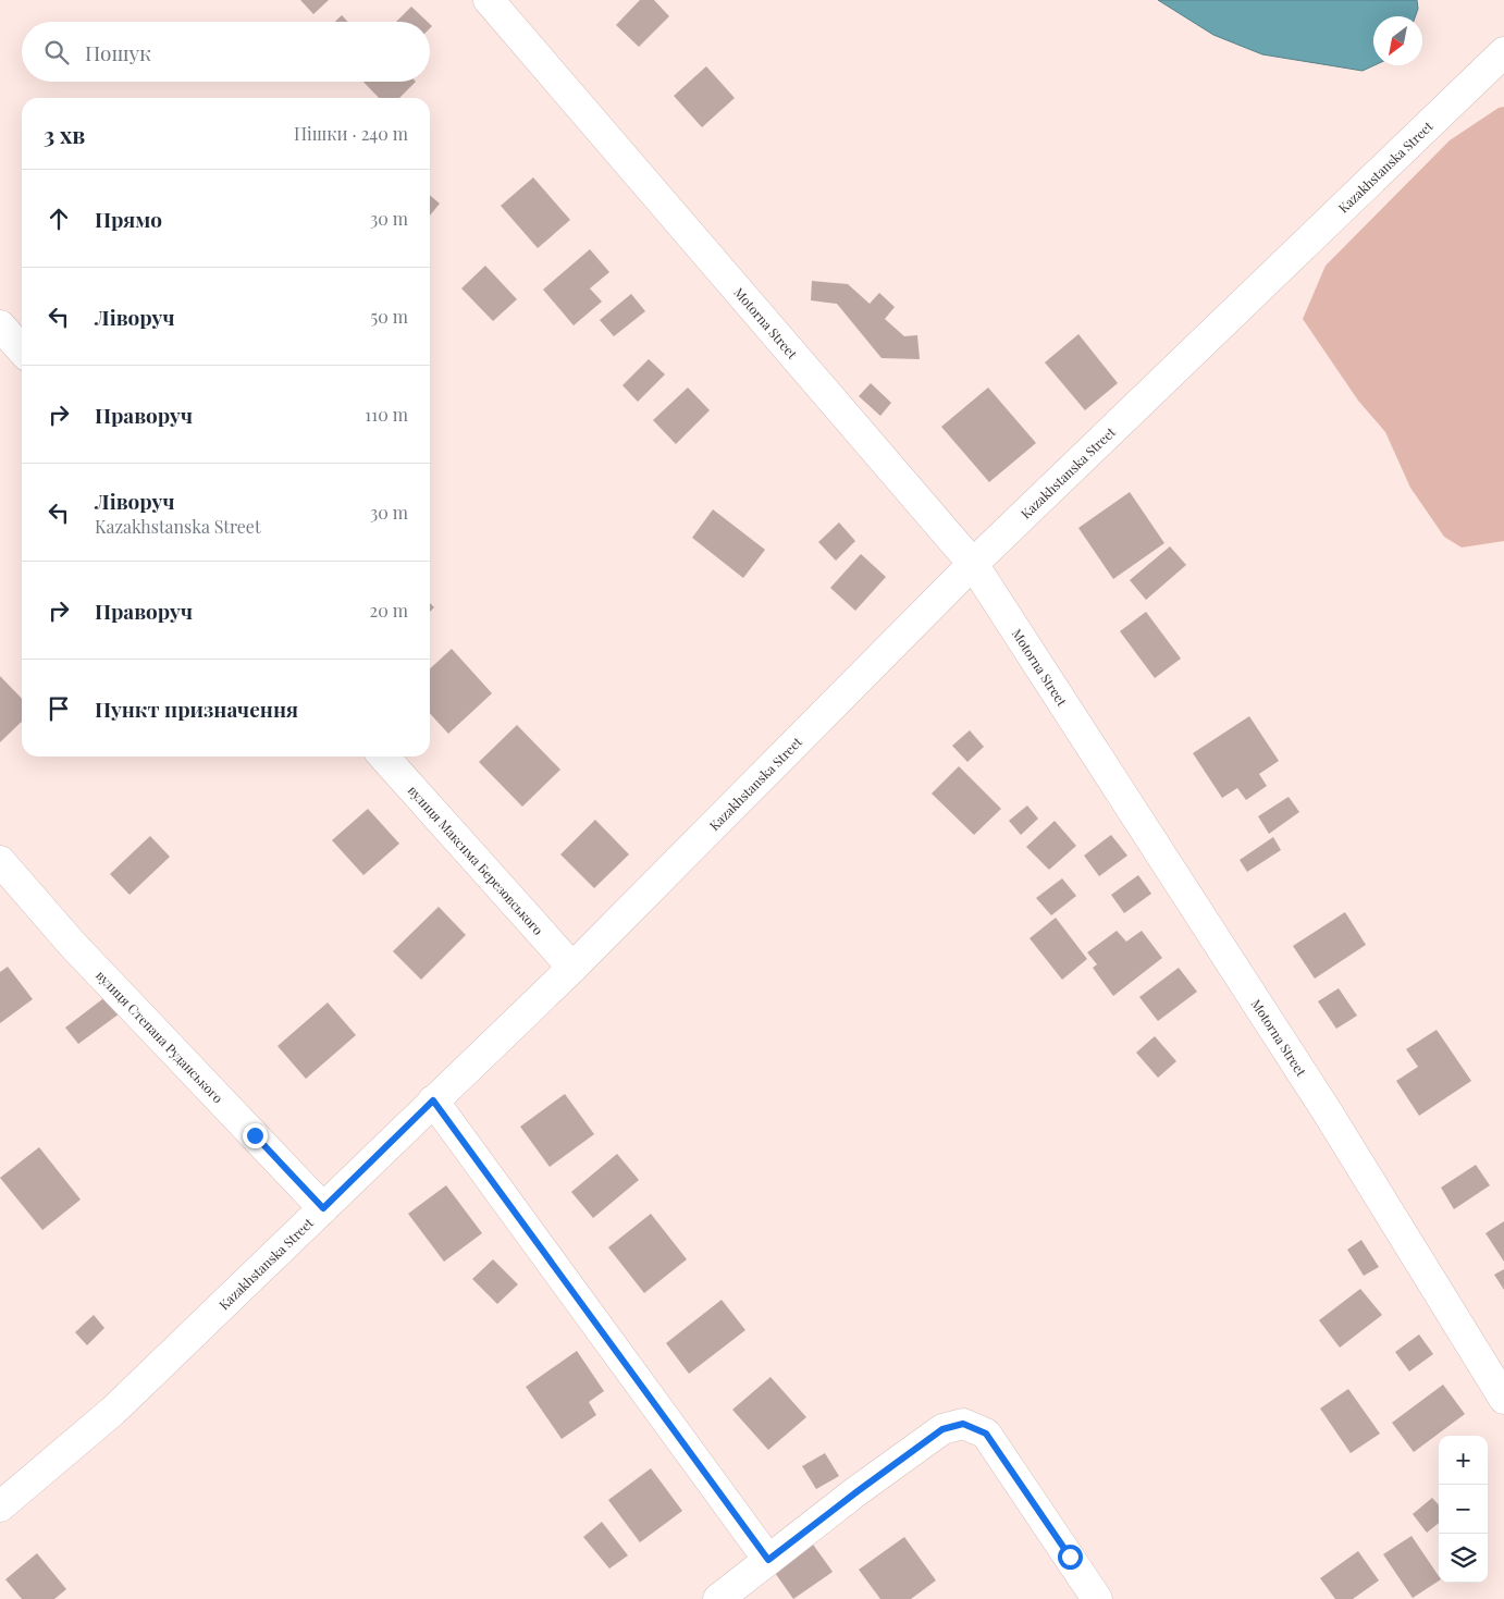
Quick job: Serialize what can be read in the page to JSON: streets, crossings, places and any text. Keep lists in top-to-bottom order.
{
  "streets": {
    "street": [
      "Kazakhstanska Street",
      "Motorna Street",
      "вулиця Максима Березовського",
      "вулиця Степана Руданського"
    ]
  },
  "crossings": [
    ["Kazakhstanska Street", "Motorna Street"],
    ["Kazakhstanska Street", "вулиця Максима Березовського"],
    ["Kazakhstanska Street", "вулиця Степана Руданського"]
  ],
  "north": "bottom left",
  "page": {
    "search": "Пошук",
    "heading": ["3 хв", "Пішки · 240 m"],
    "list": [
      ["Прямо", "30 m"],
      ["Ліворуч", "50 m"],
      ["Праворуч", "110 m"],
      ["Ліворуч", "Kazakhstanska Street", "30 m"],
      ["Праворуч", "20 m"],
      "Пункт призначення"
    ],
    "map_buttons": ["+", "−"]
  }
}
